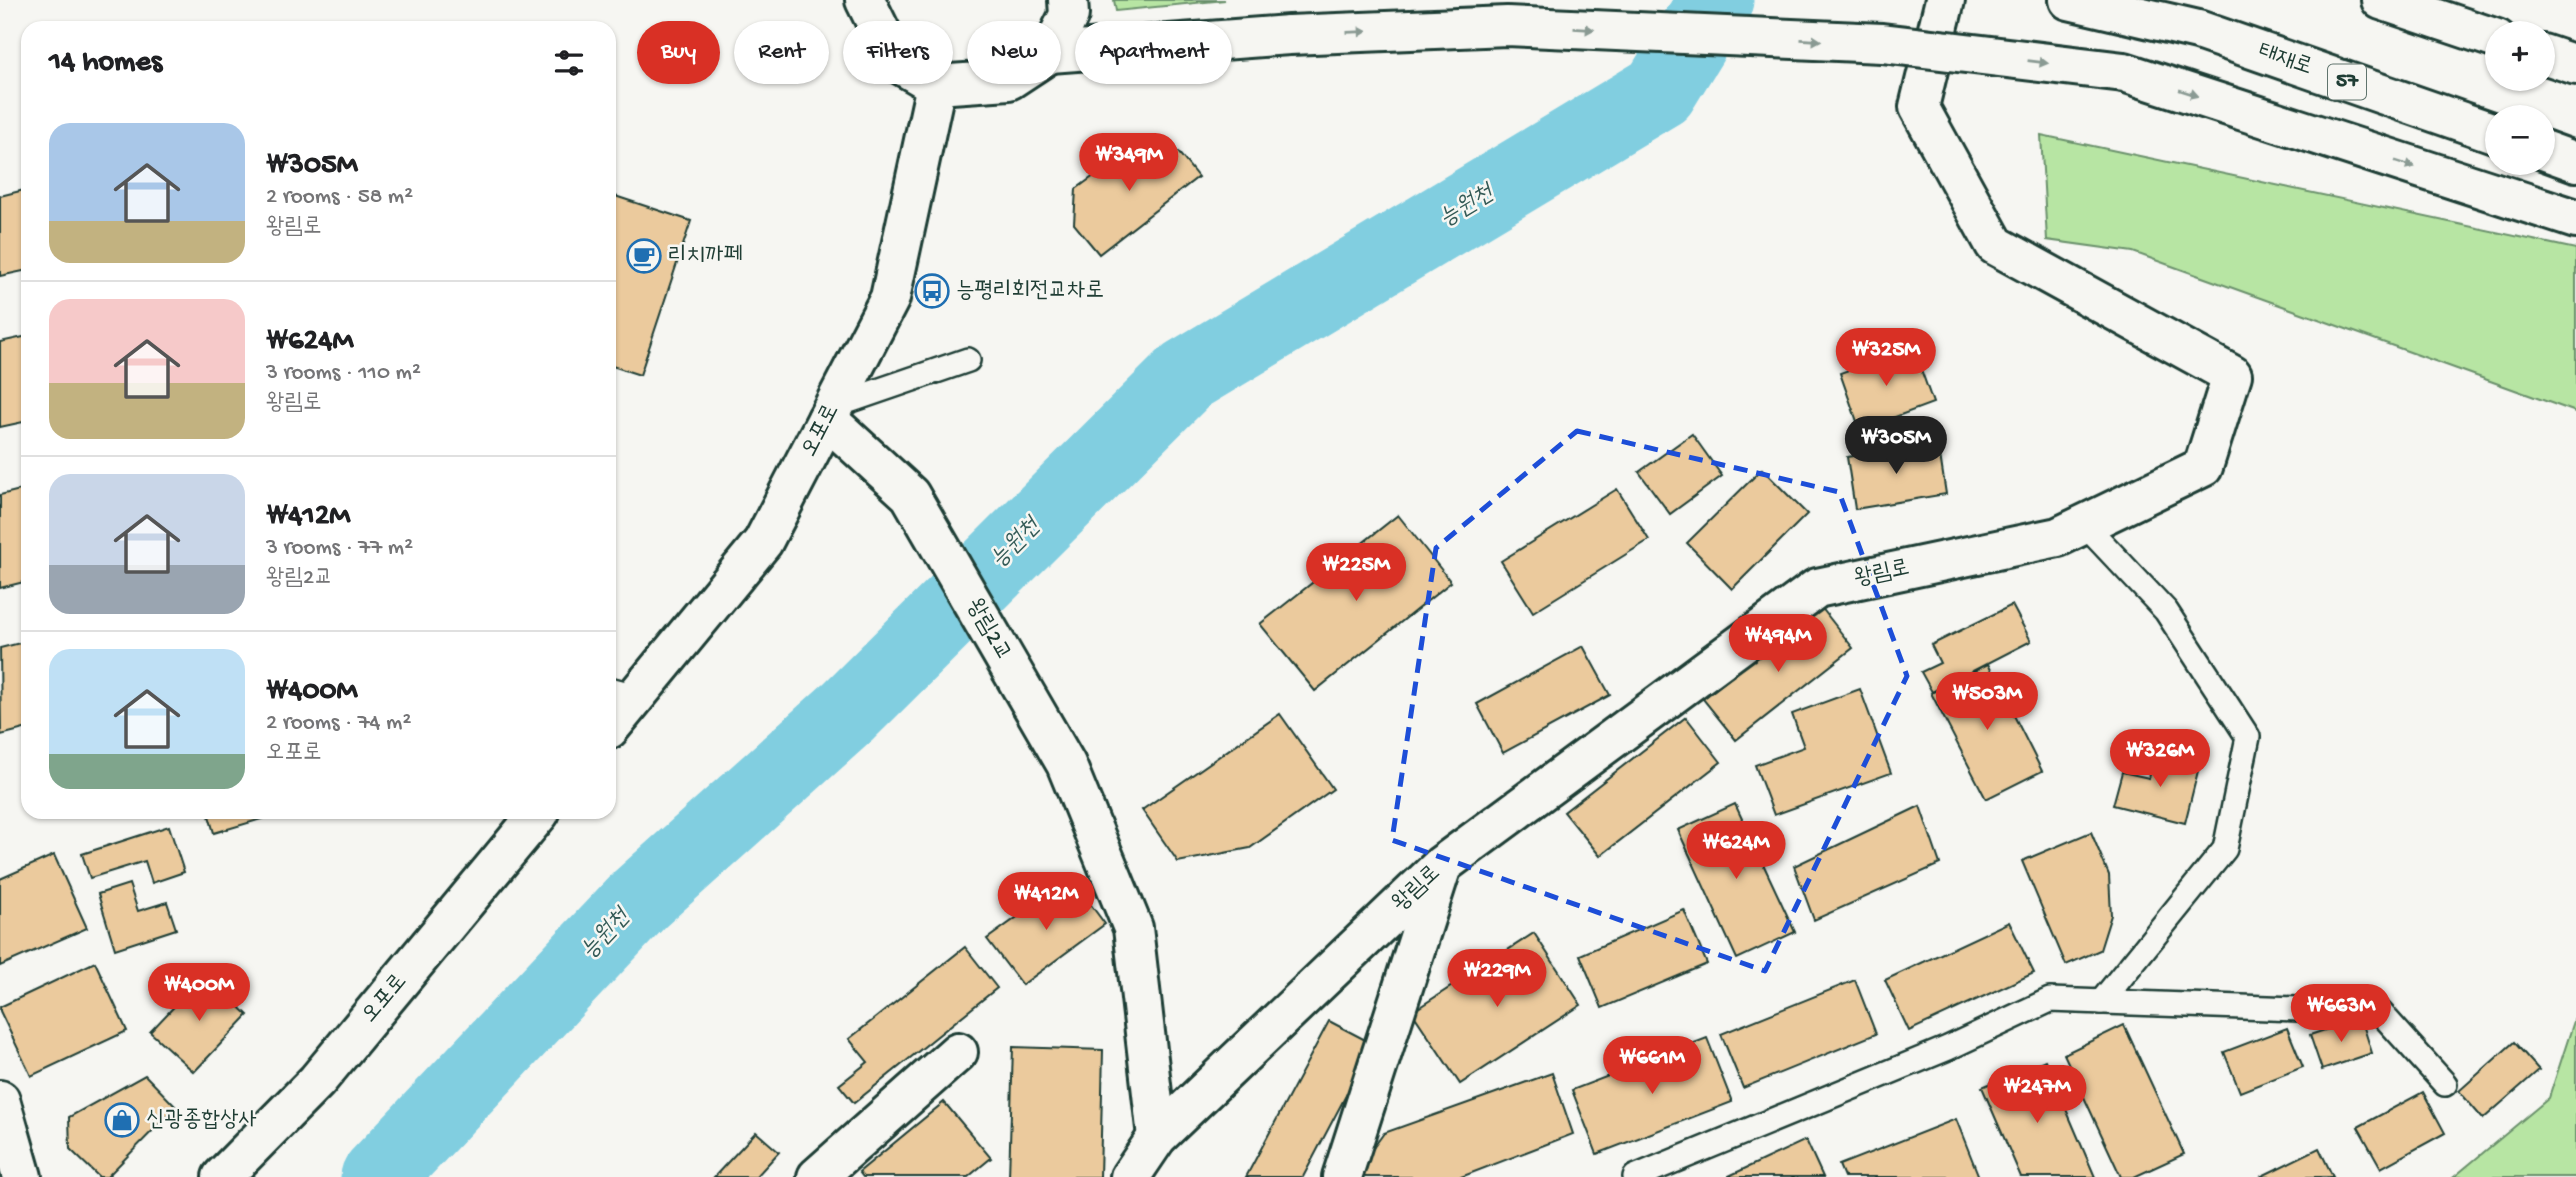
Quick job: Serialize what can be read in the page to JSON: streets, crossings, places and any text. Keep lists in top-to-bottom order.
{
  "streets": {
    "main road": [
      "태재로",
      "57",
      "오포로",
      "왕림로",
      "왕림2교"
    ]
  },
  "crossings": [
    ["오포로", "왕림2교"],
    ["왕림로", "왕림2교"]
  ],
  "water": ["능원천"],
  "places": {
    "cafe": ["리치까페"],
    "bus stop": ["능평리회전교차로"],
    "shop": ["신광종합상사"]
  },
  "page": {
    "map_buttons": ["+", "−"],
    "chip": [
      "Buy",
      "Rent",
      "Filters",
      "New",
      "Apartment"
    ],
    "heading": "14 homes",
    "list": [
      {
        "name": "₩305M",
        "note": "2 rooms · 58 m² · 왕림로"
      },
      {
        "name": "₩624M",
        "note": "3 rooms · 110 m² · 왕림로"
      },
      {
        "name": "₩412M",
        "note": "3 rooms · 77 m² · 왕림2교"
      },
      {
        "name": "₩400M",
        "note": "2 rooms · 74 m² · 오포로"
      }
    ],
    "price": [
      "₩349M",
      "₩325M",
      "₩305M",
      "₩225M",
      "₩494M",
      "₩503M",
      "₩326M",
      "₩624M",
      "₩412M",
      "₩229M",
      "₩400M",
      "₩663M",
      "₩661M",
      "₩247M"
    ]
  }
}
